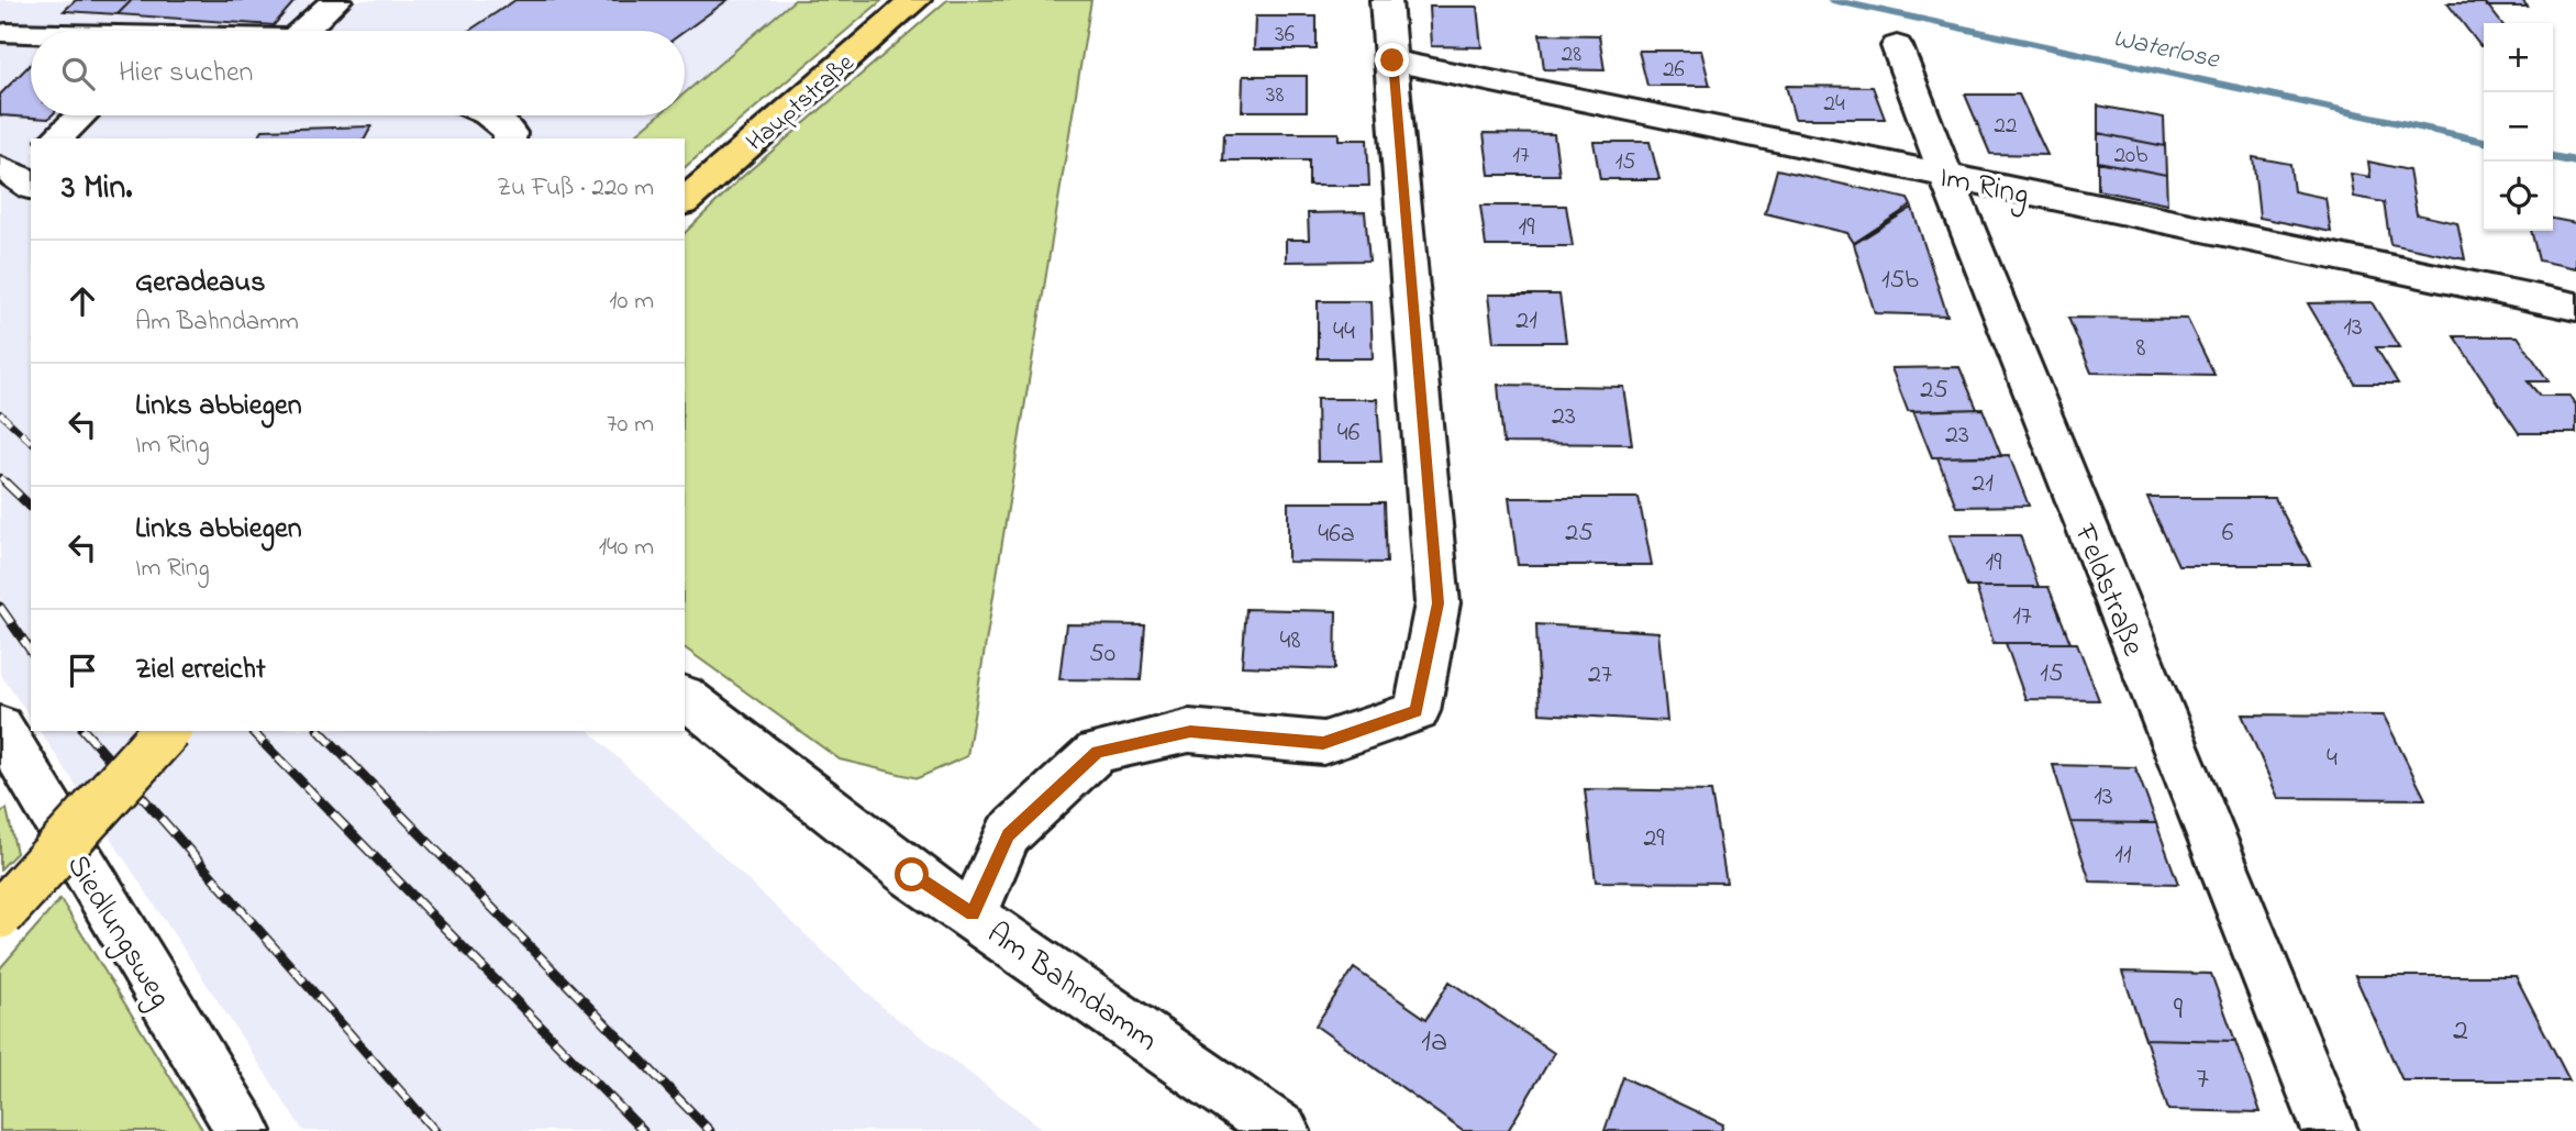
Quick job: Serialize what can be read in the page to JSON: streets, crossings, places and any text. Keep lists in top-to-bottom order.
{
  "streets": {
    "main road": ["Hauptstraße"],
    "street": [
      "Im Ring",
      "Feldstraße",
      "Siedlungsweg",
      "Am Bahndamm"
    ]
  },
  "crossings": [
    ["Im Ring", "Feldstraße"]
  ],
  "water": ["Waterlose"],
  "house_numbers": [
    "36",
    "28",
    "26",
    "38",
    "24",
    "22",
    "17",
    "20b",
    "15",
    "19",
    "15b",
    "21",
    "13",
    "44",
    "8",
    "25",
    "23",
    "46",
    "23",
    "21",
    "25",
    "6",
    "46a",
    "19",
    "17",
    "48",
    "50",
    "15",
    "27",
    "4",
    "13",
    "29",
    "11",
    "9",
    "2",
    "1a",
    "7"
  ],
  "page": {
    "map_buttons": ["+", "−"],
    "search": "Hier suchen",
    "heading": ["3 Min.", "Zu Fuß · 220 m"],
    "list": [
      ["Geradeaus", "Am Bahndamm", "10 m"],
      ["Links abbiegen", "Im Ring", "70 m"],
      ["Links abbiegen", "Im Ring", "140 m"],
      "Ziel erreicht"
    ]
  }
}
